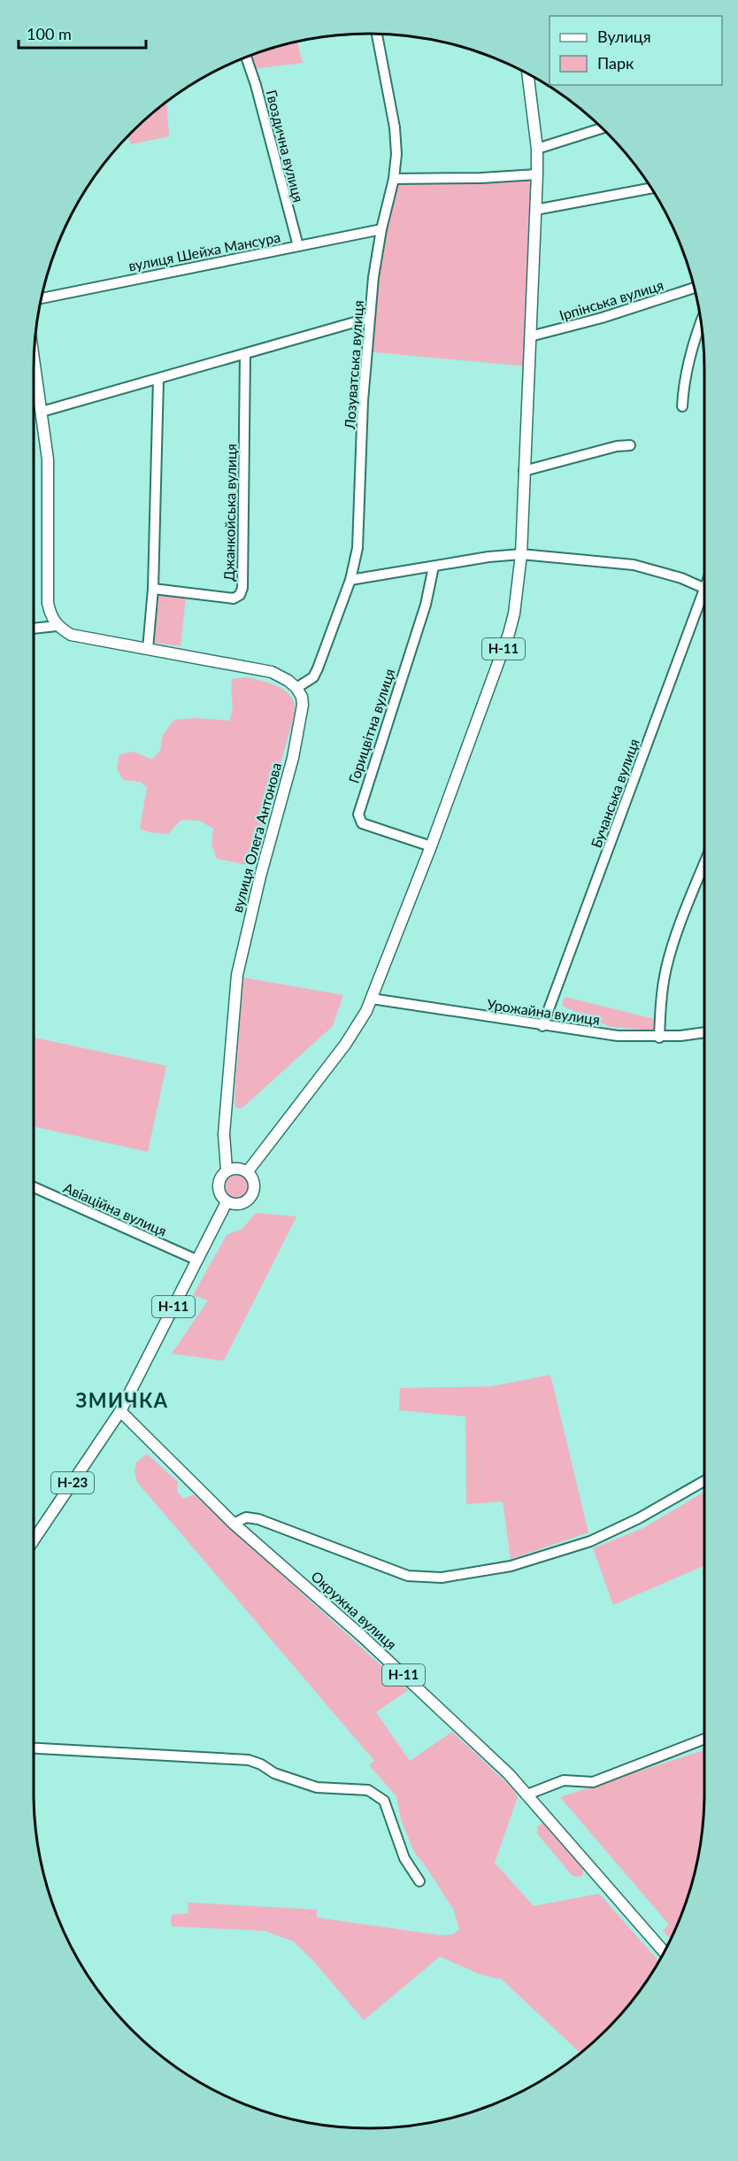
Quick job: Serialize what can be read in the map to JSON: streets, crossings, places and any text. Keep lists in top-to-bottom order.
{
  "streets": {
    "main road": [
      "Н-11",
      "вулиця Олега Антонова",
      "Н-23",
      "Окружна вулиця"
    ],
    "street": [
      "Гвоздична вулиця",
      "вулиця Шейха Мансура",
      "Ірпінська вулиця",
      "Лозуватська вулиця",
      "Джанкойська вулиця",
      "Горицвітна вулиця",
      "Бучанська вулиця",
      "Урожайна вулиця",
      "Авіаційна вулиця"
    ]
  },
  "crossings": [
    ["Гвоздична вулиця", "вулиця Шейха Мансура"],
    ["вулиця Шейха Мансура", "Лозуватська вулиця"],
    ["Ірпінська вулиця", "Н-11"],
    ["Лозуватська вулиця", "вулиця Олега Антонова"],
    ["Н-11", "Горицвітна вулиця"],
    ["Н-11", "вулиця Олега Антонова"],
    ["Н-11", "Урожайна вулиця"],
    ["Н-11", "Авіаційна вулиця"],
    ["Н-11", "Н-23"],
    ["Н-11", "Окружна вулиця"],
    ["Бучанська вулиця", "Урожайна вулиця"],
    ["Н-23", "Окружна вулиця"]
  ],
  "districts": ["ЗМИЧКА"],
  "legend": ["Вулиця", "Парк"],
  "scale_bar": "100 m"
}
